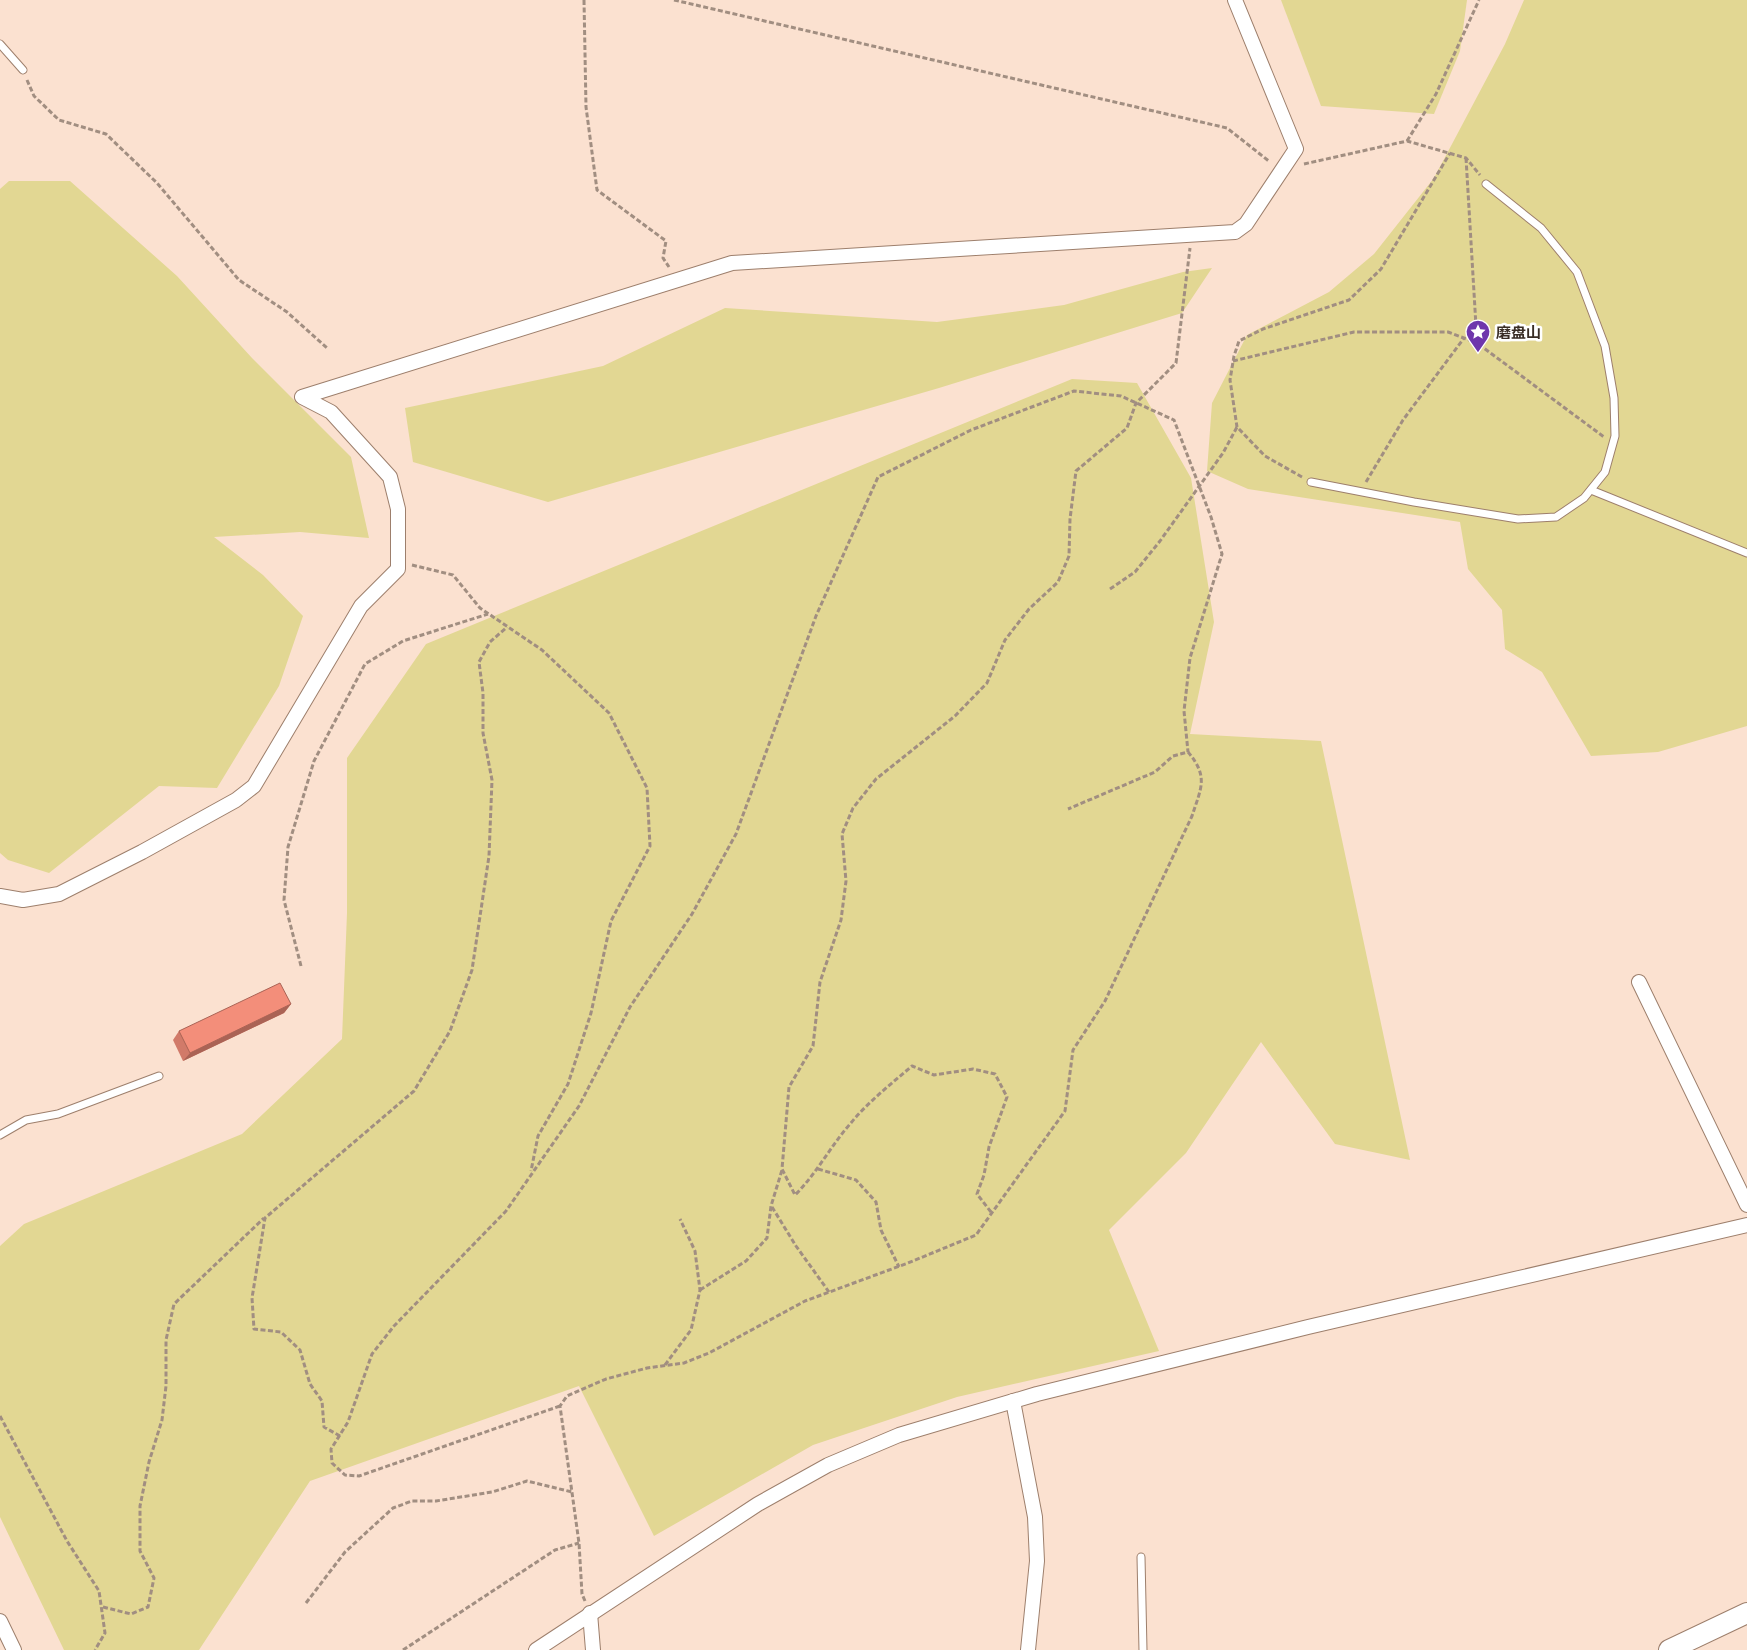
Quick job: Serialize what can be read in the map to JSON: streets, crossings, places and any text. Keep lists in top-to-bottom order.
{
  "places": {
    "place": ["磨盘山"]
  }
}
